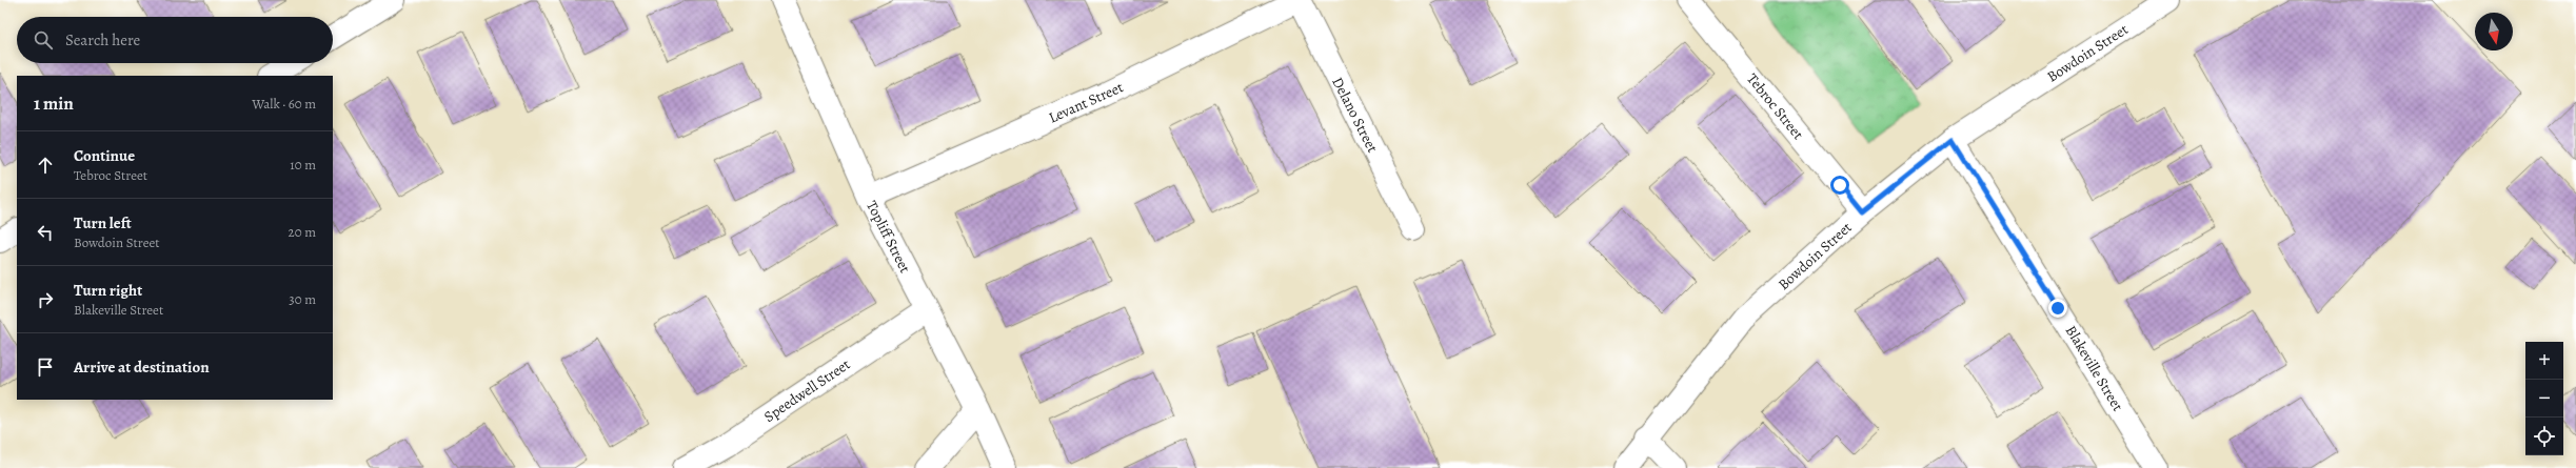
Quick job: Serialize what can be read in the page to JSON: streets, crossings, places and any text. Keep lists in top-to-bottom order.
{
  "streets": {
    "street": [
      "Bowdoin Street",
      "Levant Street",
      "Tebroc Street",
      "Delano Street",
      "Topliff Street",
      "Blakeville Street",
      "Speedwell Street"
    ]
  },
  "crossings": [
    ["Bowdoin Street", "Tebroc Street"],
    ["Bowdoin Street", "Blakeville Street"],
    ["Levant Street", "Delano Street"],
    ["Levant Street", "Topliff Street"],
    ["Topliff Street", "Speedwell Street"]
  ],
  "north": "bottom",
  "page": {
    "search": "Search here",
    "heading": ["1 min", "Walk · 60 m"],
    "list": [
      ["Continue", "Tebroc Street", "10 m"],
      ["Turn left", "Bowdoin Street", "20 m"],
      ["Turn right", "Blakeville Street", "30 m"],
      "Arrive at destination"
    ],
    "map_buttons": ["+", "−"]
  }
}
